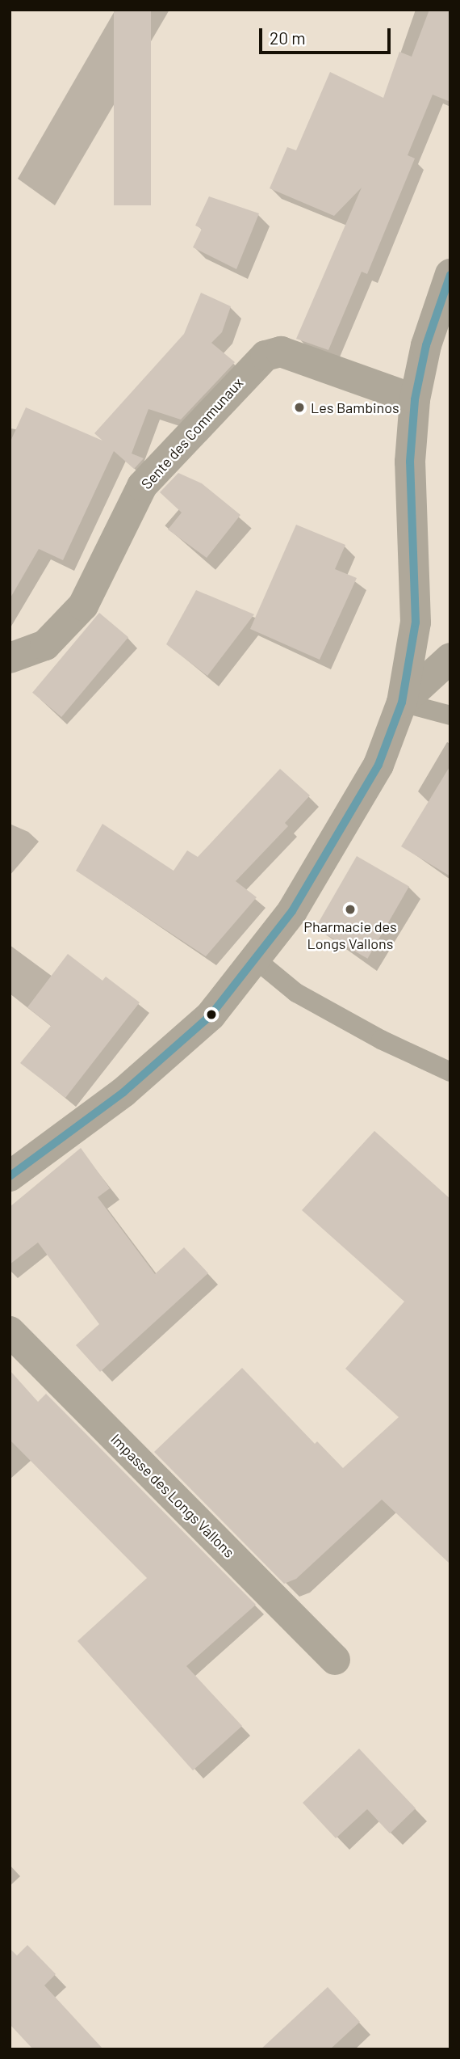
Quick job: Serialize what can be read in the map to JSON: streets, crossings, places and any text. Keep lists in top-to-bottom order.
{
  "streets": {
    "street": ["Sente des Communaux", "Impasse des Longs Vallons"]
  },
  "places": ["Les Bambinos", "Pharmacie des Longs Vallons"],
  "scale_bar": "20 m"
}
